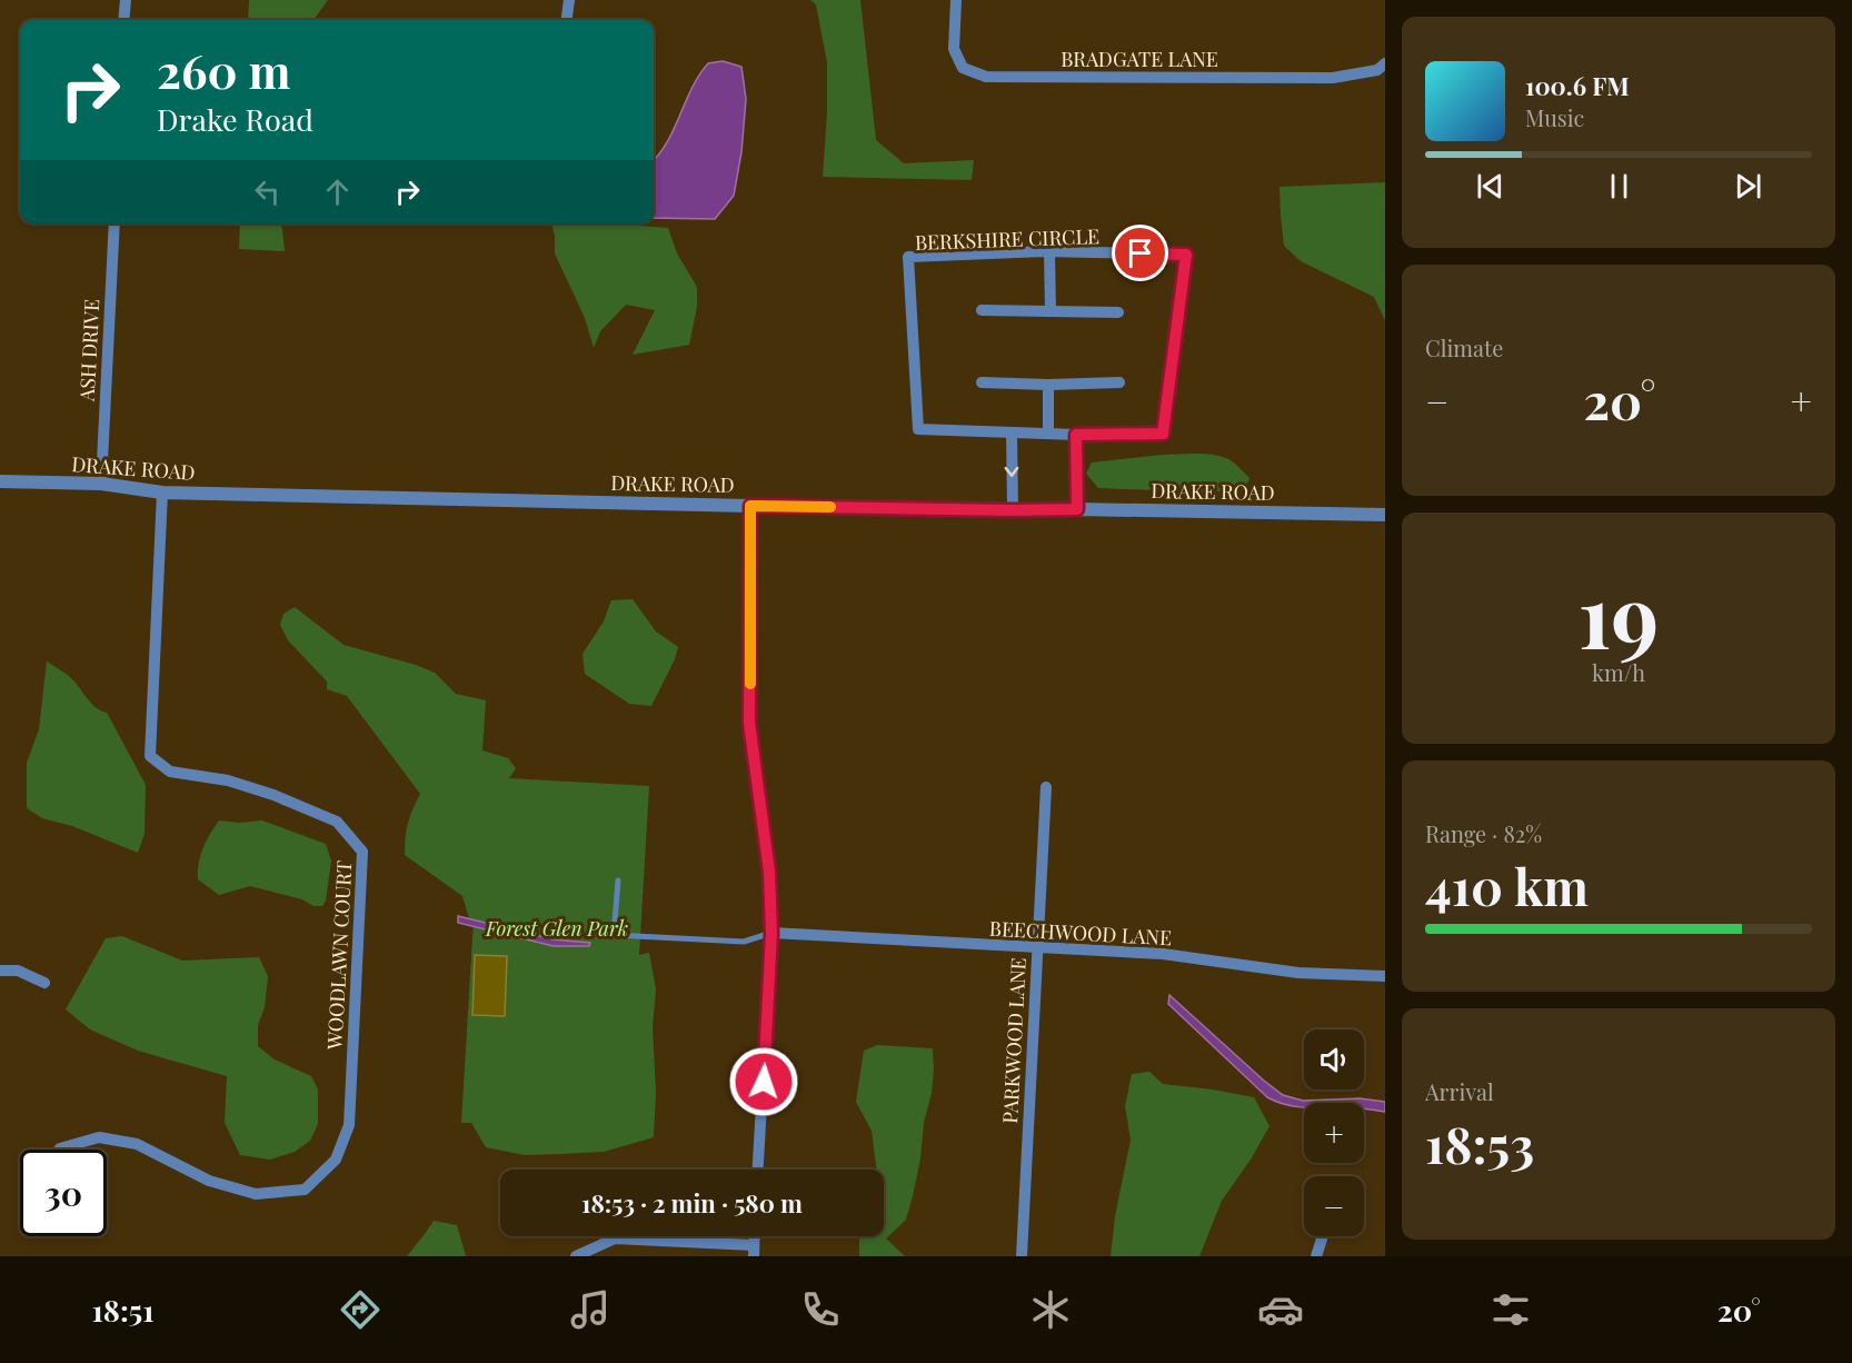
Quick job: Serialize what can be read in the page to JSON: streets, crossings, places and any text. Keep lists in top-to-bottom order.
{
  "streets": {
    "street": [
      "BRADGATE LANE",
      "BERKSHIRE CIRCLE",
      "ASH DRIVE",
      "DRAKE ROAD",
      "BEECHWOOD LANE",
      "WOODLAWN COURT",
      "PARKWOOD LANE"
    ]
  },
  "crossings": [
    ["ASH DRIVE", "DRAKE ROAD"],
    ["DRAKE ROAD", "WOODLAWN COURT"],
    ["BEECHWOOD LANE", "PARKWOOD LANE"]
  ],
  "parks": ["Forest Glen Park"],
  "page": {
    "turn": ["260 m", "Drake Road"],
    "song": ["100.6 FM", "Music"],
    "tile": [
      "Climate",
      ["19", "km/h"],
      ["Range · 82%", "410 km"],
      ["Arrival", "18:53"]
    ],
    "heat": ["−", "20°", "+"],
    "map_buttons": ["+", "−"],
    "limit": "30",
    "trip": "18:53 · 2 min · 580 m",
    "tabs": ["18:51", "20°"]
  }
}
